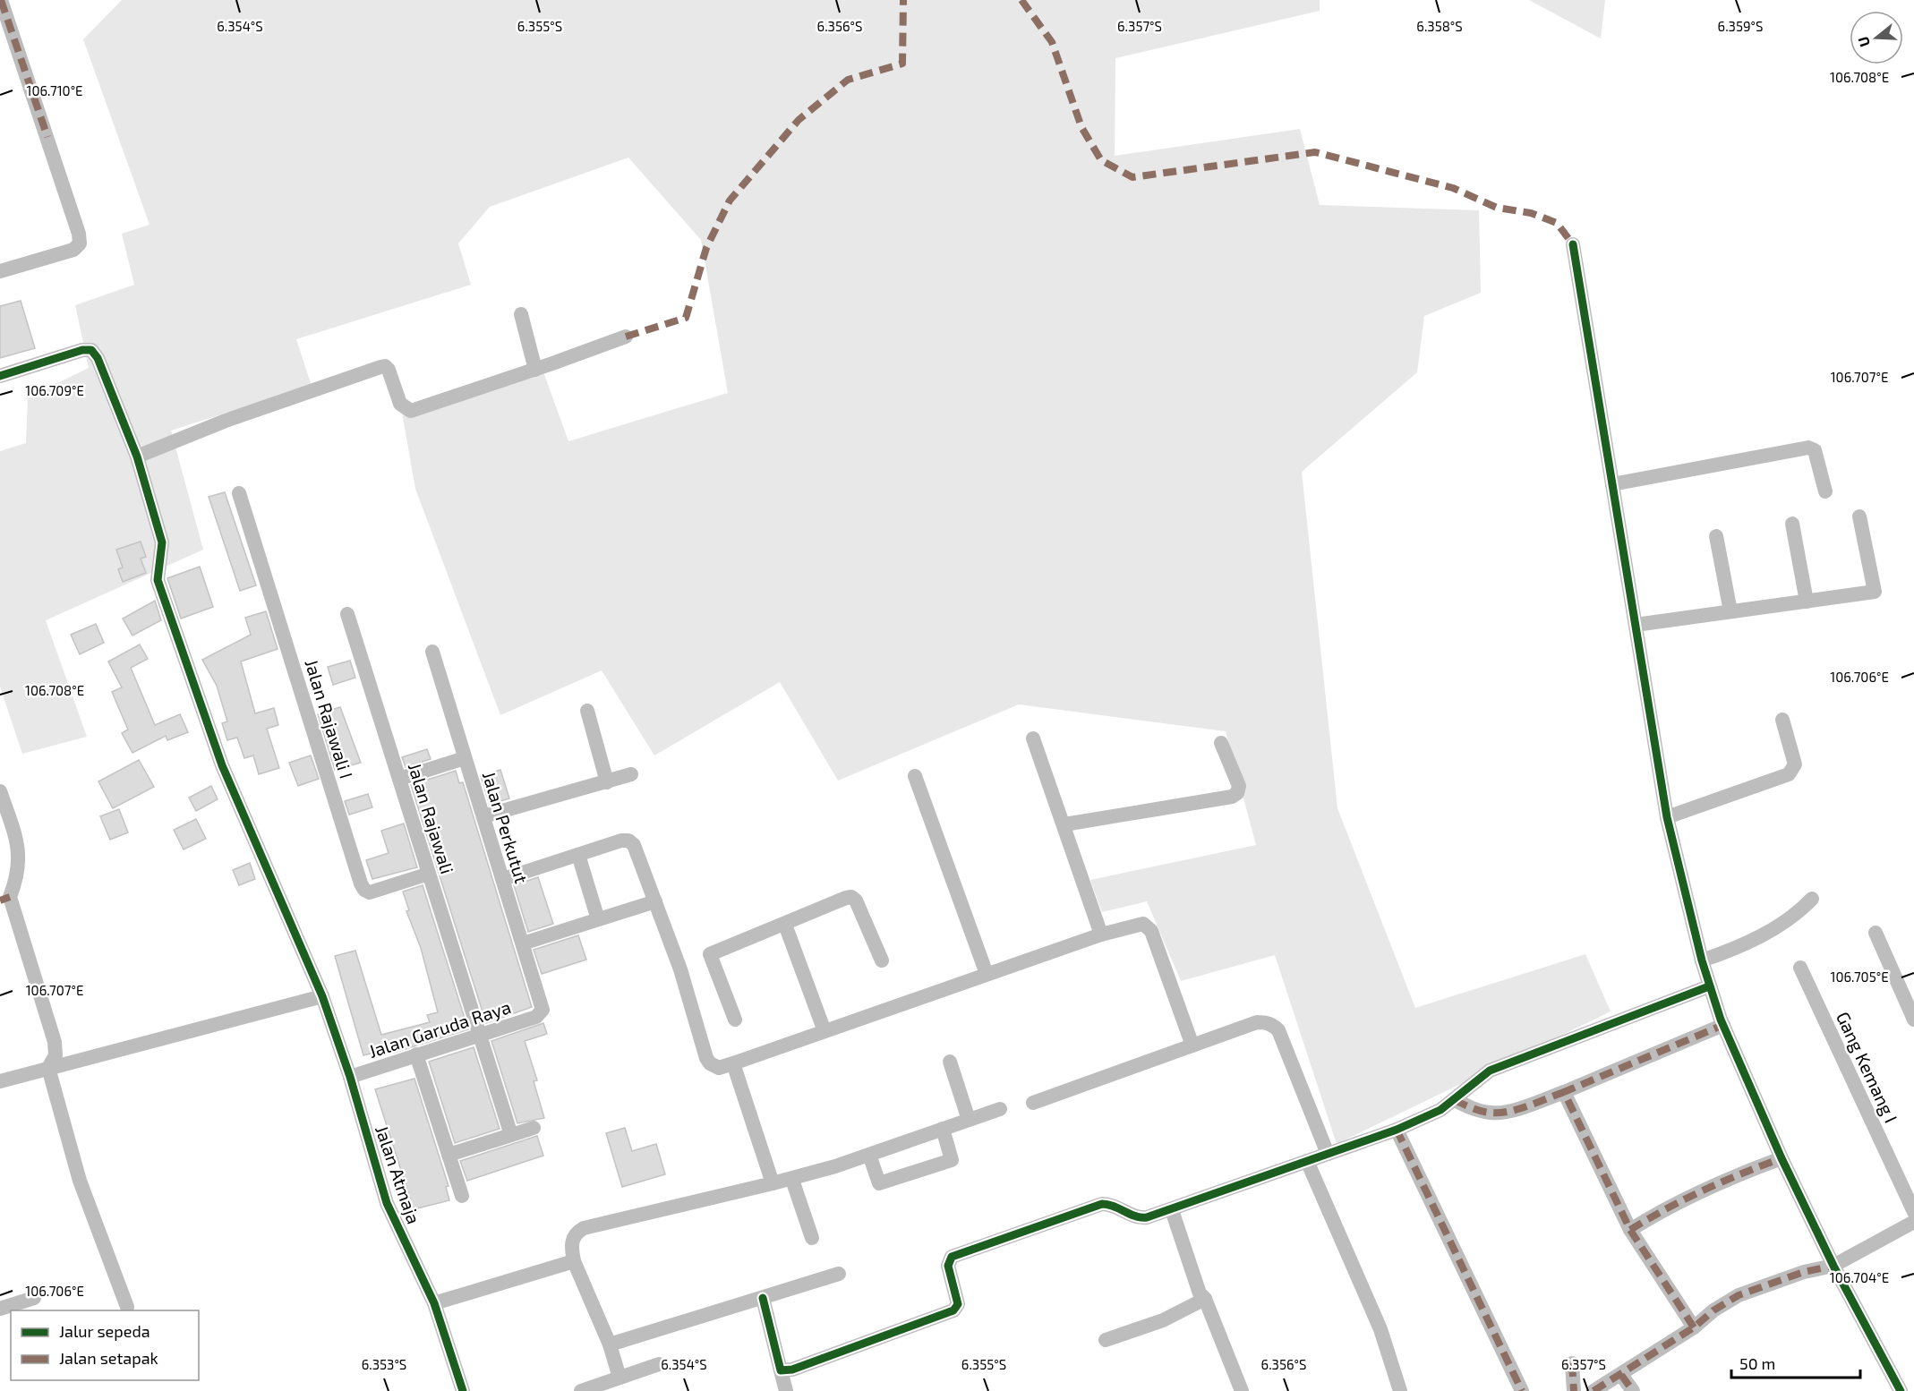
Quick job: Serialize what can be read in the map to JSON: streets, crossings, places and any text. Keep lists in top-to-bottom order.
{
  "streets": {
    "street": [
      "Jalan Rajawali I",
      "Jalan Rajawali",
      "Jalan Perkutut",
      "Jalan Garuda Raya",
      "Gang Kemang I",
      "Jalan Atmaja"
    ]
  },
  "crossings": [
    ["Jalan Rajawali I", "Jalan Rajawali"],
    ["Jalan Rajawali", "Jalan Garuda Raya"],
    ["Jalan Perkutut", "Jalan Garuda Raya"],
    ["Jalan Garuda Raya", "Jalan Atmaja"]
  ],
  "legend": ["Jalur sepeda", "Jalan setapak"],
  "scale_bar": "50 m",
  "north": "left",
  "coordinates": [
    "6.354°S",
    "6.355°S",
    "6.356°S",
    "6.357°S",
    "6.358°S",
    "6.359°S",
    "106.708°E",
    "106.710°E",
    "106.707°E",
    "106.709°E",
    "106.706°E",
    "106.705°E",
    "106.704°E",
    "6.353°S"
  ]
}
